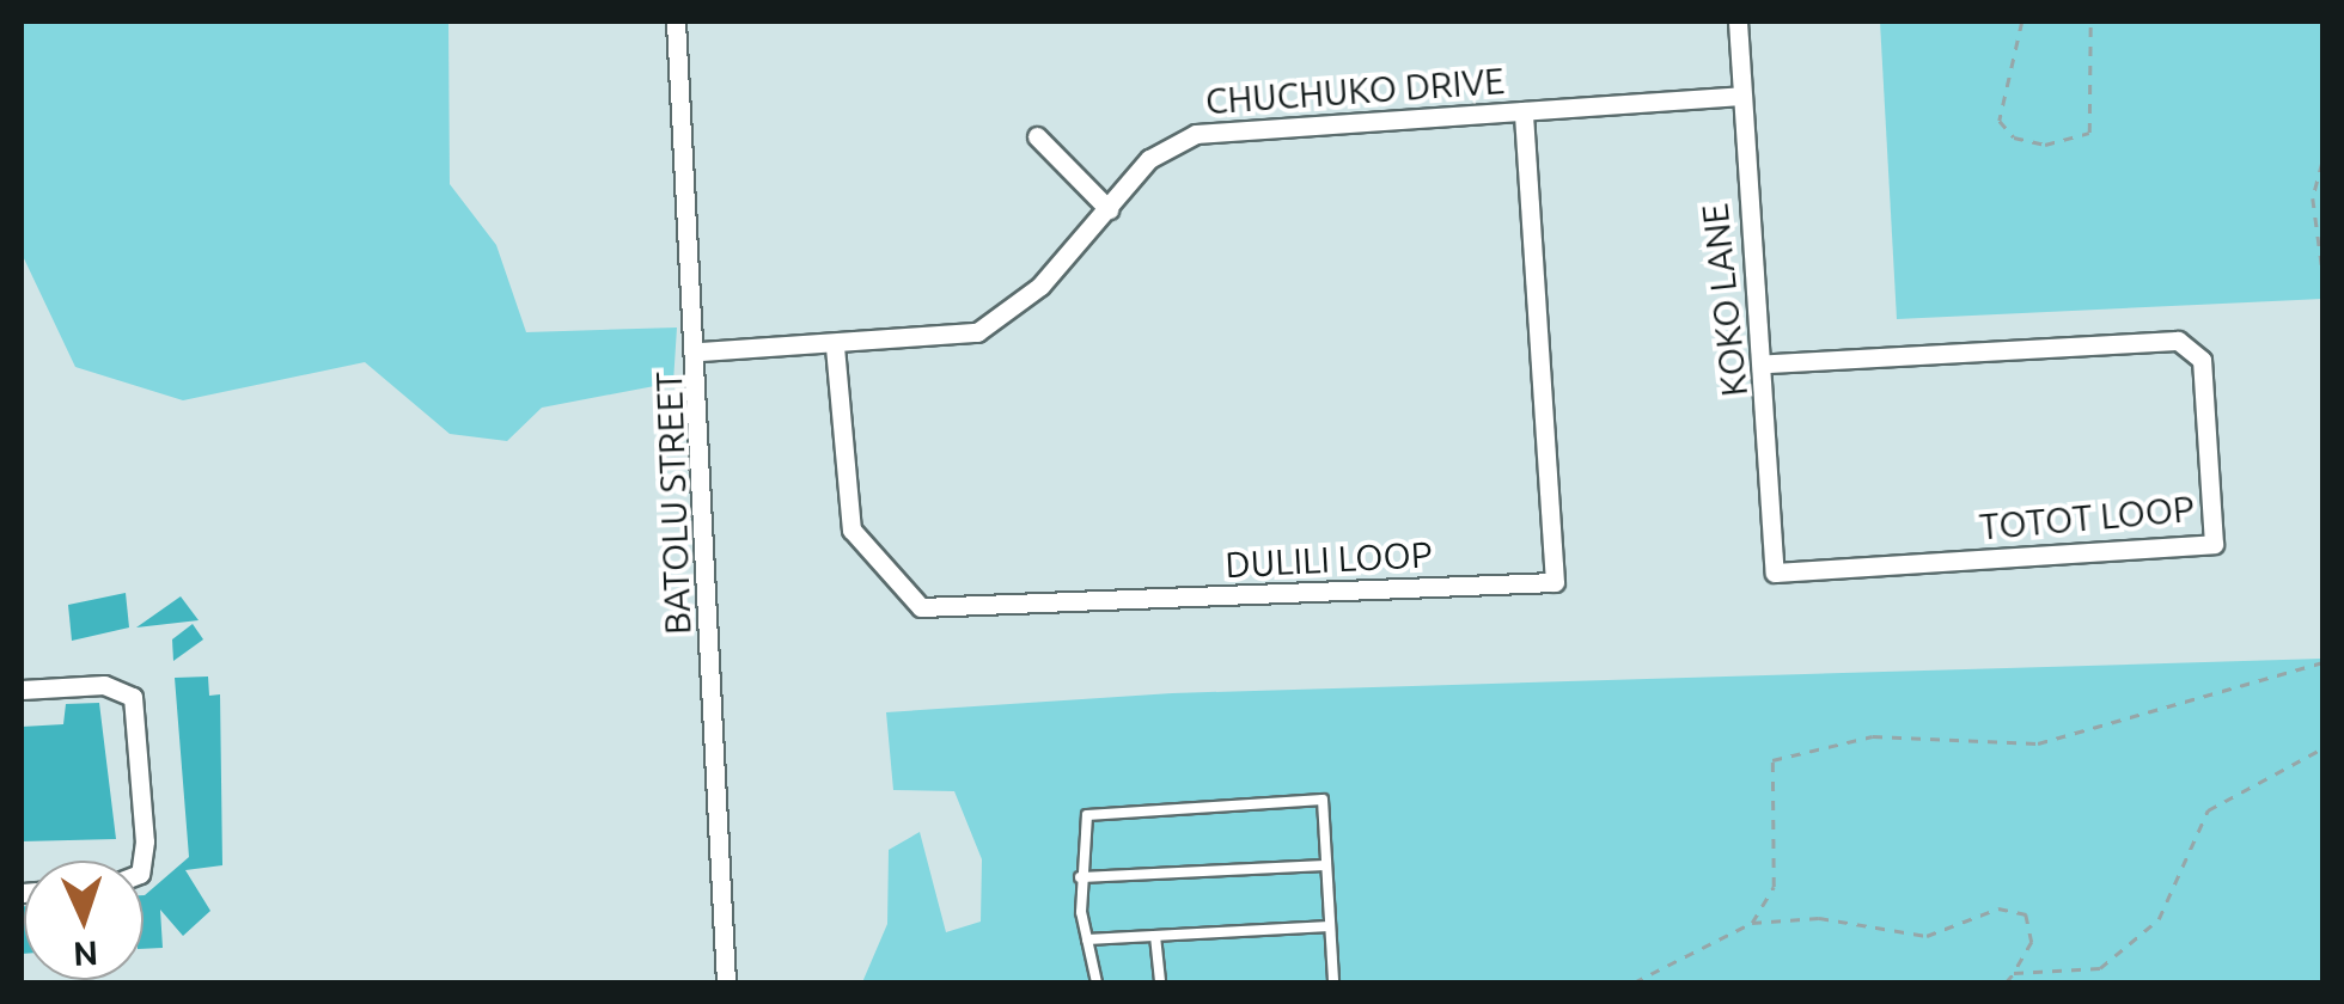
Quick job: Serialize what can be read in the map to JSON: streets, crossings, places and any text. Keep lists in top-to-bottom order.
{
  "streets": {
    "street": [
      "CHUCHUKO DRIVE",
      "KOKO LANE",
      "BATOLU STREET",
      "TOTOT LOOP",
      "DULILI LOOP"
    ]
  },
  "crossings": [
    ["CHUCHUKO DRIVE", "KOKO LANE"],
    ["CHUCHUKO DRIVE", "BATOLU STREET"],
    ["CHUCHUKO DRIVE", "DULILI LOOP"],
    ["KOKO LANE", "TOTOT LOOP"]
  ],
  "north": "bottom"
}
